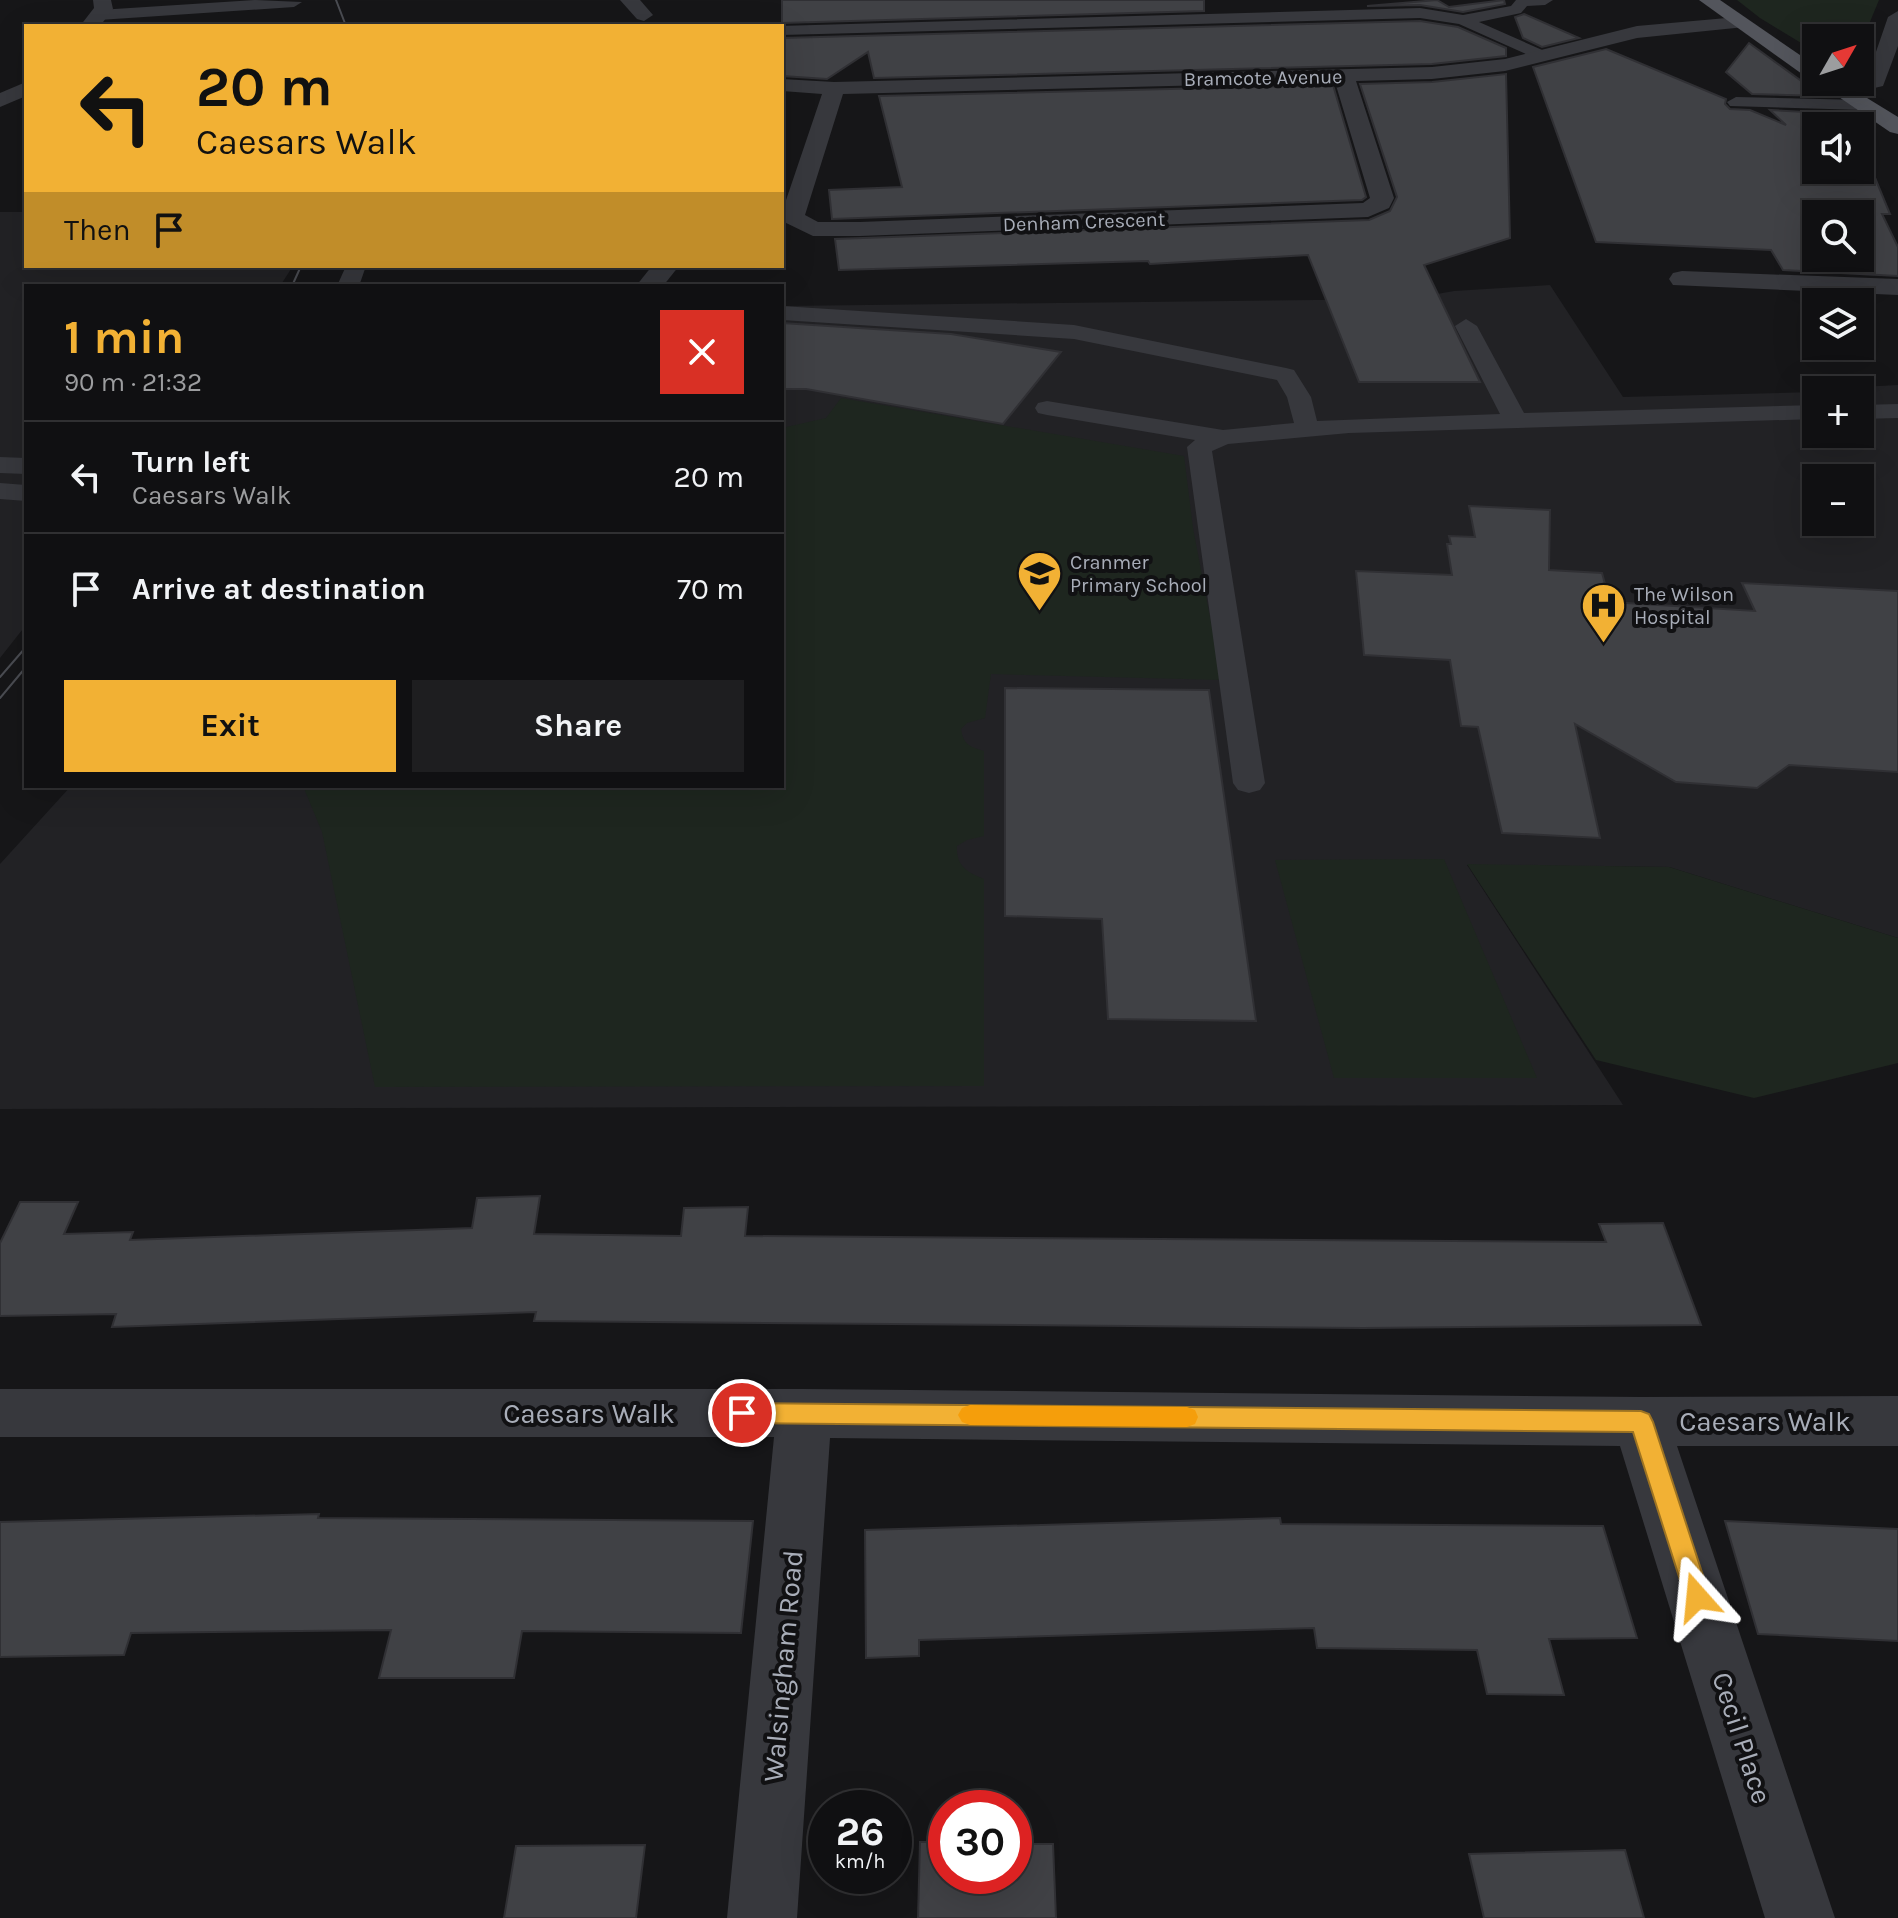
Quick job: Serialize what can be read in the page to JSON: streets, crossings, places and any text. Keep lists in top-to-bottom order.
{
  "streets": {
    "street": [
      "Bramcote Avenue",
      "Denham Crescent",
      "Caesars Walk",
      "Walsingham Road",
      "Cecil Place"
    ]
  },
  "crossings": [
    ["Bramcote Avenue", "Denham Crescent"],
    ["Caesars Walk", "Walsingham Road"],
    ["Caesars Walk", "Cecil Place"]
  ],
  "places": {
    "school or university": ["Cranmer Primary School"],
    "hospital": ["The Wilson Hospital"]
  },
  "north": "top right",
  "page": {
    "map_buttons": ["+", "−"],
    "turn": ["20 m", "Caesars Walk"],
    "then": "Then",
    "heading": ["1 min", "90 m · 21:32"],
    "list": [
      {
        "name": "Turn left",
        "note": "Caesars Walk",
        "value": "20 m"
      },
      {
        "name": "Arrive at destination",
        "value": "70 m"
      }
    ],
    "buttons": ["Exit", "Share"],
    "speed": "26 km/h",
    "limit": "30"
  }
}
